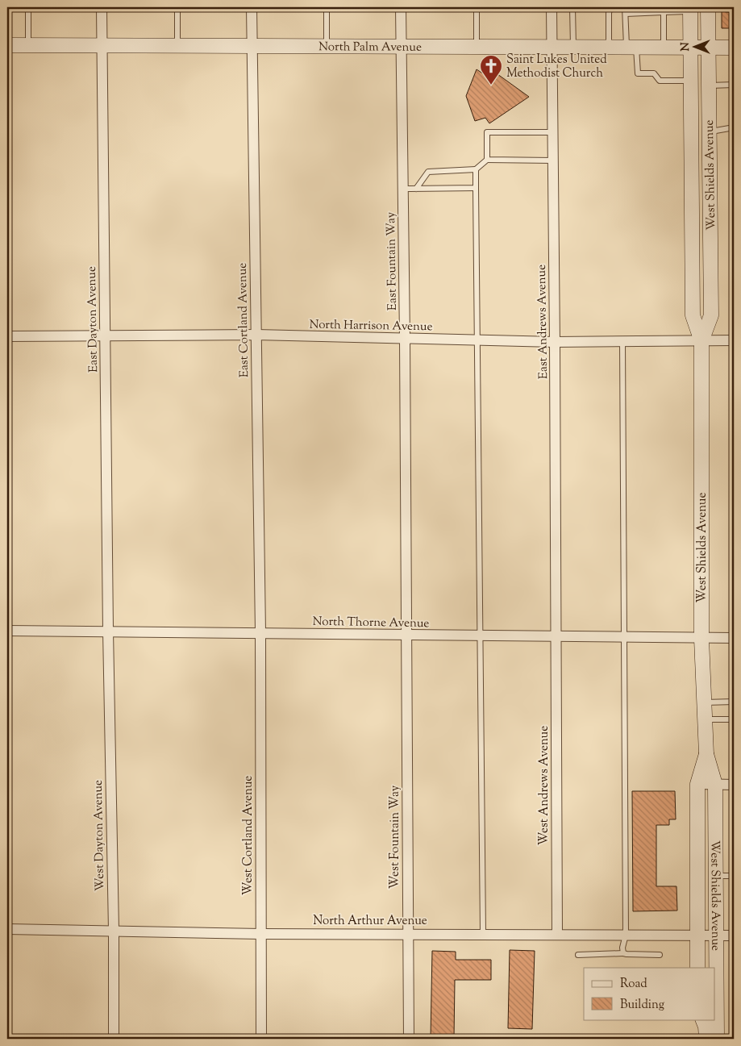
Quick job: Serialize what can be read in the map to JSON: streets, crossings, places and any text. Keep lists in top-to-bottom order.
{
  "streets": {
    "main road": ["North Palm Avenue", "West Shields Avenue"],
    "street": [
      "East Fountain Way",
      "East Dayton Avenue",
      "East Cortland Avenue",
      "East Andrews Avenue",
      "North Harrison Avenue",
      "North Thorne Avenue",
      "West Andrews Avenue",
      "West Dayton Avenue",
      "West Cortland Avenue",
      "West Fountain Way",
      "North Arthur Avenue"
    ]
  },
  "crossings": [
    ["North Palm Avenue", "West Shields Avenue"],
    ["North Palm Avenue", "East Fountain Way"],
    ["North Palm Avenue", "East Dayton Avenue"],
    ["North Palm Avenue", "East Cortland Avenue"],
    ["North Palm Avenue", "East Andrews Avenue"],
    ["West Shields Avenue", "North Harrison Avenue"],
    ["West Shields Avenue", "North Thorne Avenue"],
    ["West Shields Avenue", "North Arthur Avenue"],
    ["East Fountain Way", "North Harrison Avenue"],
    ["East Fountain Way", "North Thorne Avenue"],
    ["East Fountain Way", "West Fountain Way"],
    ["East Dayton Avenue", "North Harrison Avenue"],
    ["East Dayton Avenue", "North Thorne Avenue"],
    ["East Dayton Avenue", "West Dayton Avenue"],
    ["East Cortland Avenue", "North Harrison Avenue"],
    ["East Cortland Avenue", "North Thorne Avenue"],
    ["East Cortland Avenue", "West Cortland Avenue"],
    ["East Andrews Avenue", "North Harrison Avenue"],
    ["East Andrews Avenue", "North Thorne Avenue"],
    ["East Andrews Avenue", "West Andrews Avenue"],
    ["North Thorne Avenue", "West Andrews Avenue"],
    ["North Thorne Avenue", "West Dayton Avenue"],
    ["North Thorne Avenue", "West Cortland Avenue"],
    ["North Thorne Avenue", "West Fountain Way"],
    ["West Andrews Avenue", "North Arthur Avenue"],
    ["West Dayton Avenue", "North Arthur Avenue"],
    ["West Cortland Avenue", "North Arthur Avenue"],
    ["West Fountain Way", "North Arthur Avenue"]
  ],
  "places": {
    "church": ["Saint Lukes United Methodist Church"]
  },
  "legend": ["Road", "Building"],
  "north": "left"
}
